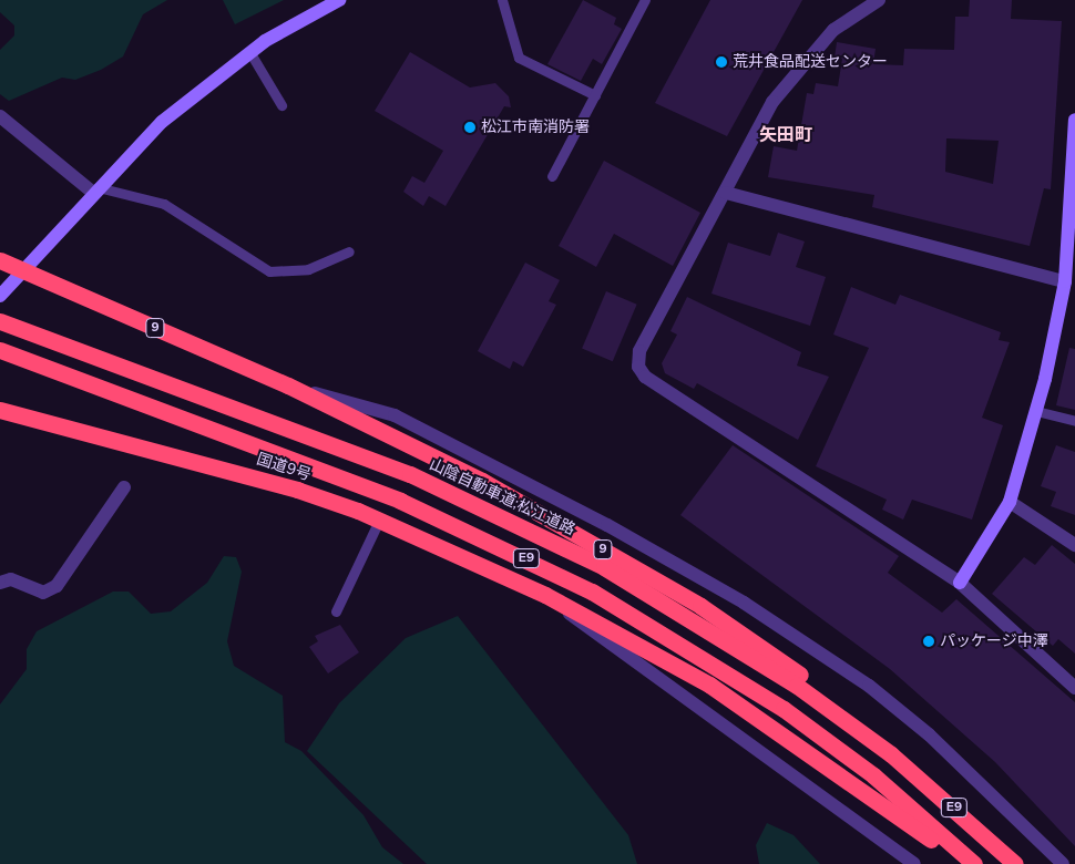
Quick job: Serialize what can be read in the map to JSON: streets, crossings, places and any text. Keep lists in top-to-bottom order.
{
  "streets": {
    "highway": [
      "9",
      "国道9号",
      "山陰自動車道;松江道路",
      "E9"
    ]
  },
  "crossings": [
    ["9", "山陰自動車道;松江道路"]
  ],
  "districts": ["矢田町"],
  "places": ["荒井食品配送センター", "松江市南消防署", "パッケージ中澤"]
}
